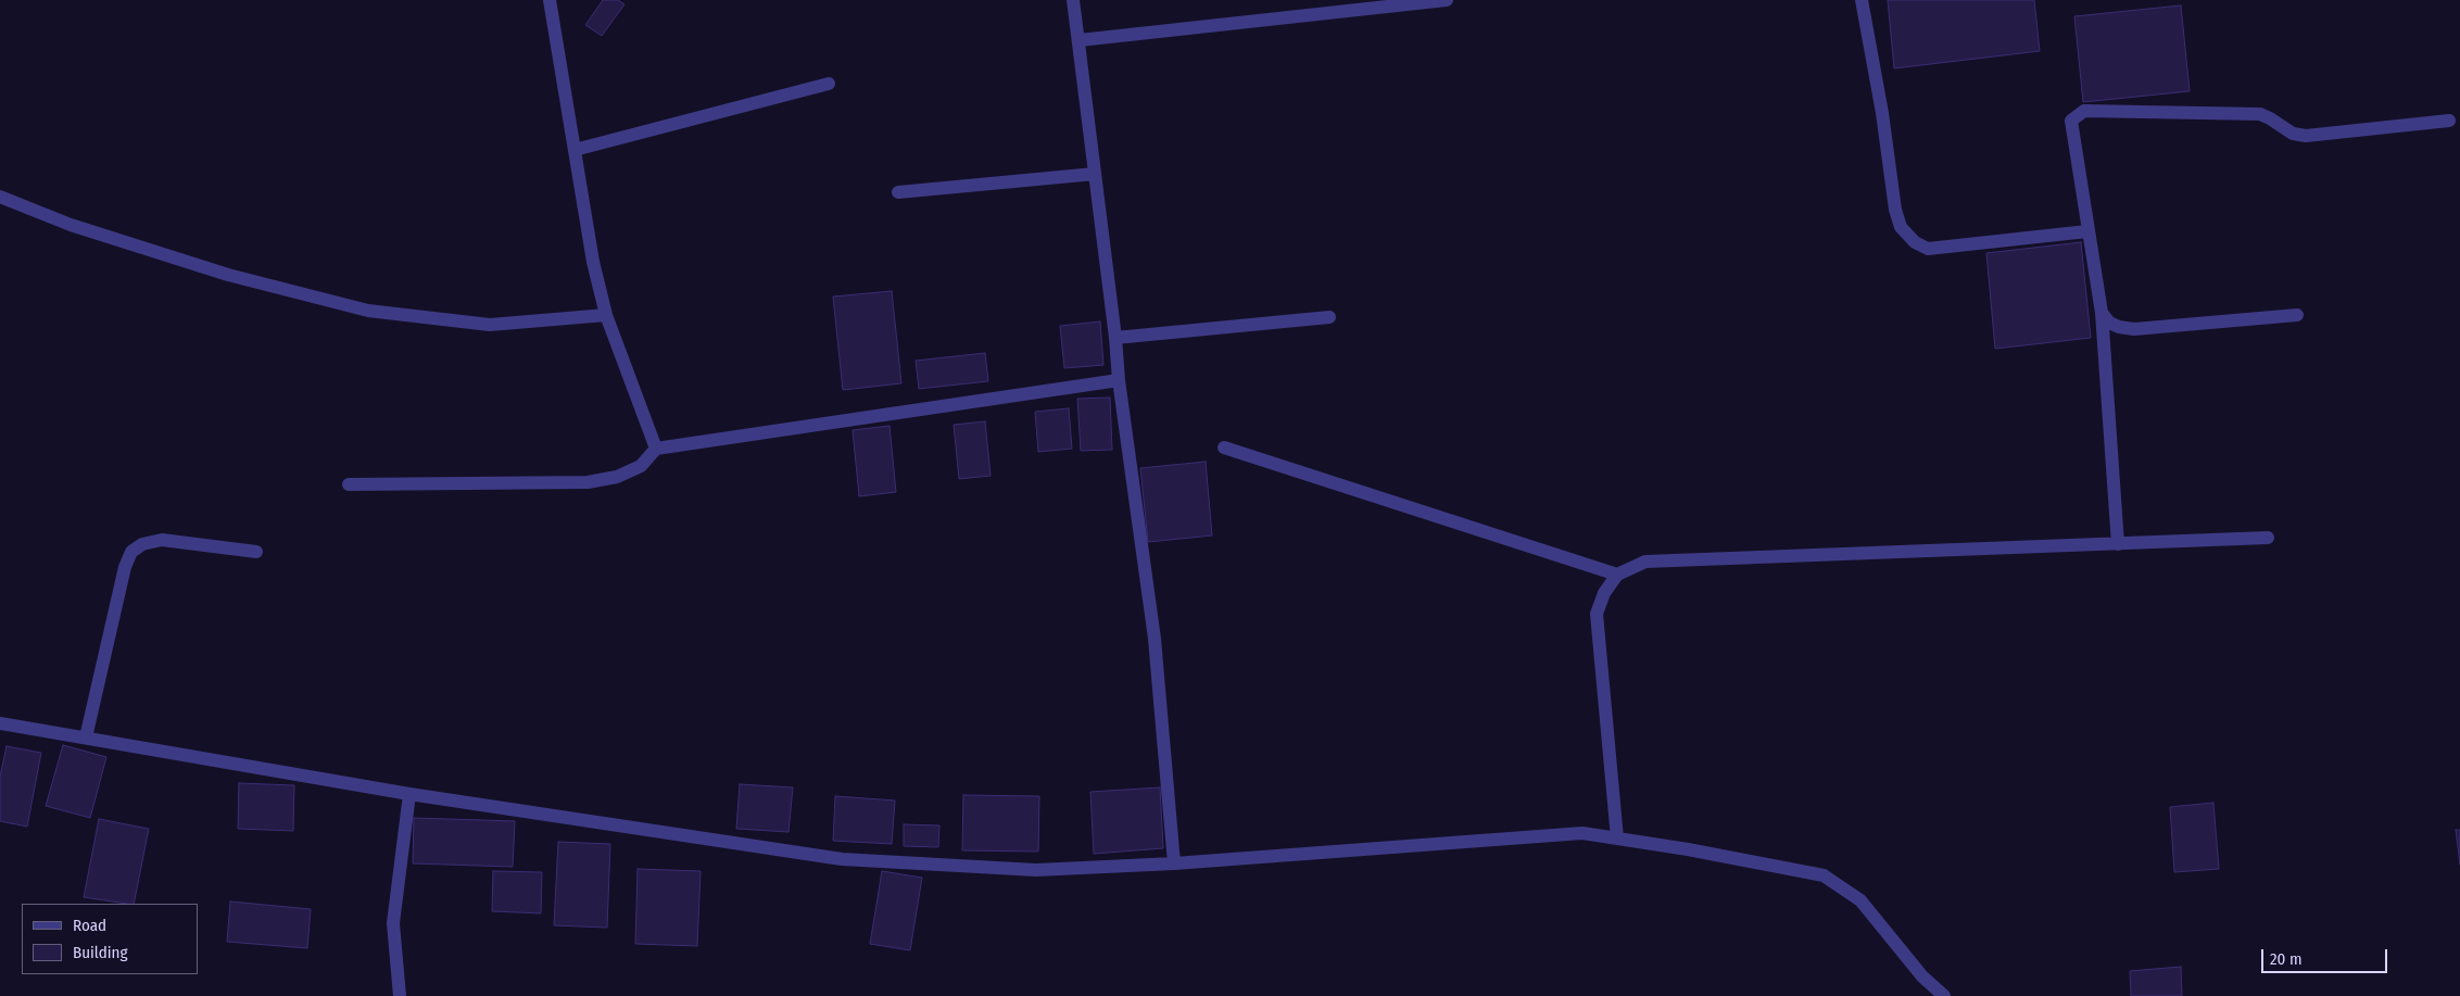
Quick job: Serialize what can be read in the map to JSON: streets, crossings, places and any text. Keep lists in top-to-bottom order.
{
  "legend": ["Road", "Building"],
  "scale_bar": "20 m"
}
